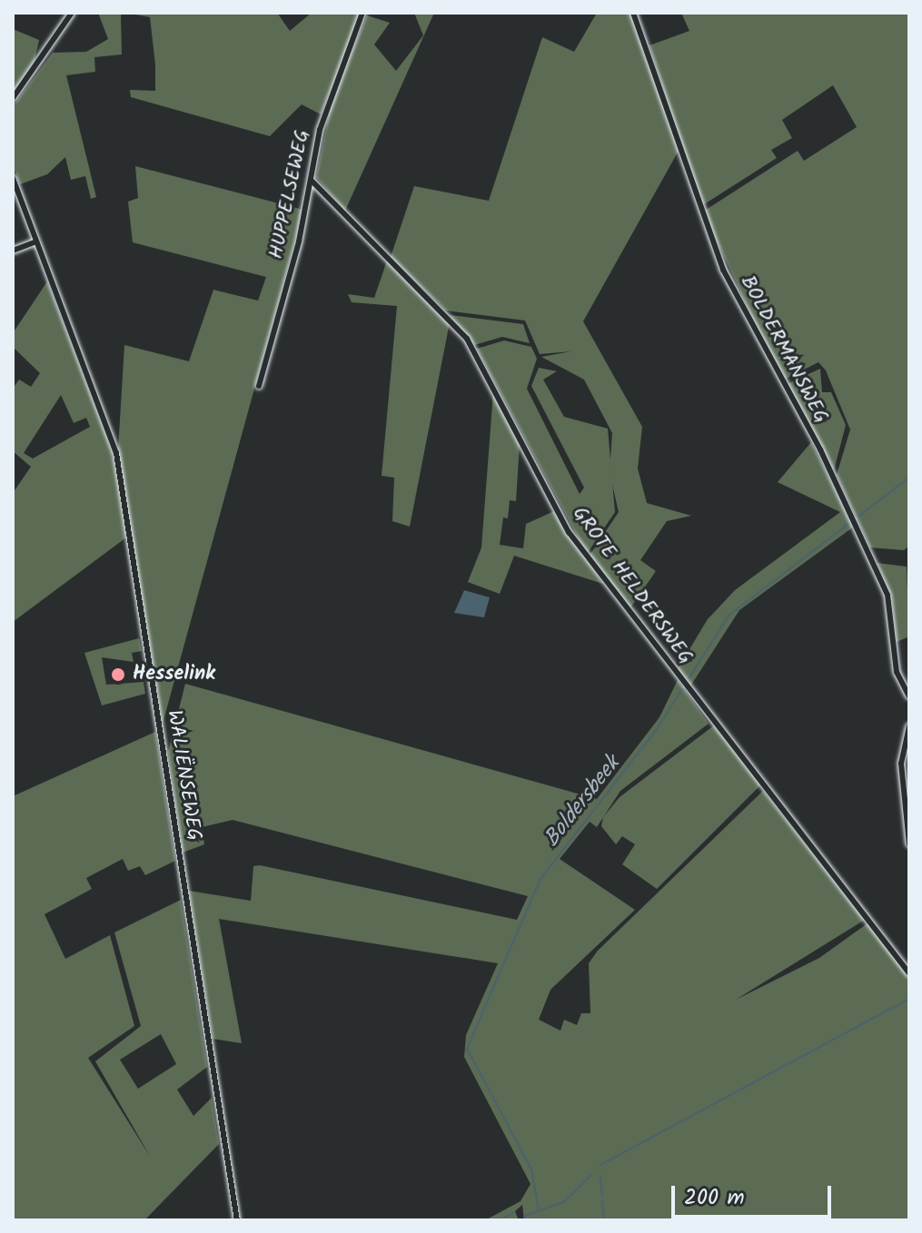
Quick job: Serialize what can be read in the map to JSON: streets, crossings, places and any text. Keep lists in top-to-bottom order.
{
  "streets": {
    "street": [
      "HUPPELSEWEG",
      "BOLDERMANSWEG",
      "GROTE HELDERSWEG",
      "WALIËNSEWEG"
    ]
  },
  "crossings": [
    ["HUPPELSEWEG", "GROTE HELDERSWEG"]
  ],
  "water": ["Boldersbeek"],
  "places": ["Hesselink"],
  "scale_bar": "200 m"
}
